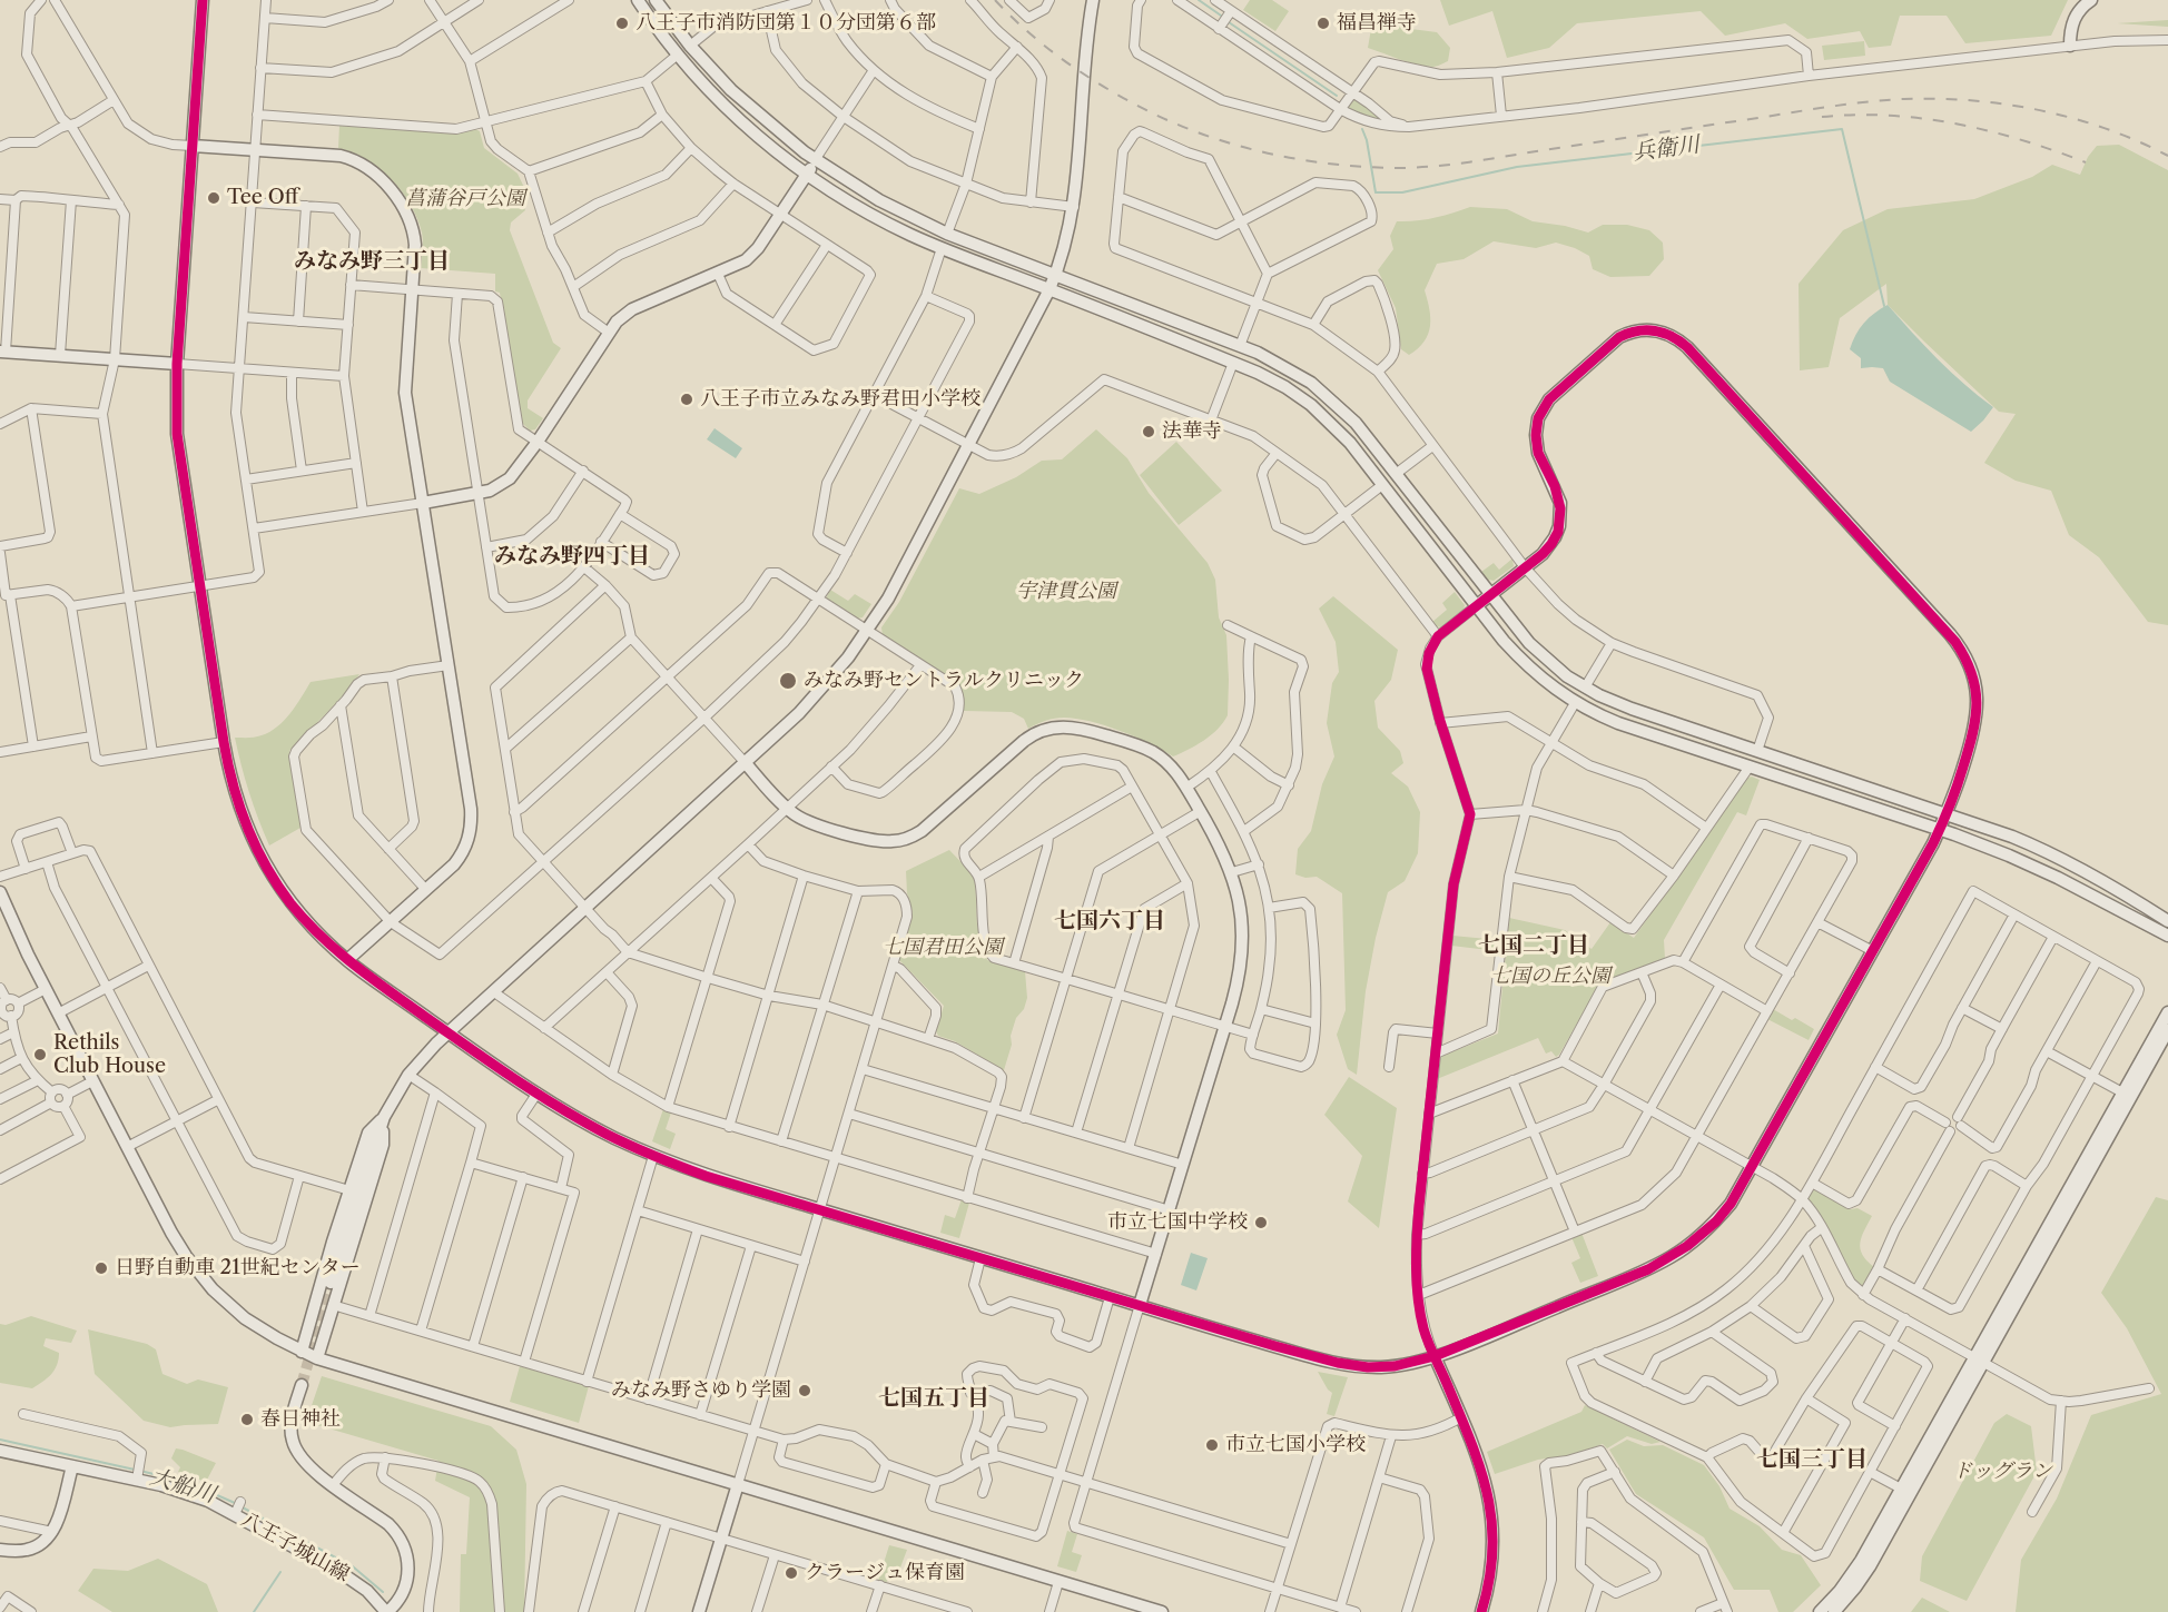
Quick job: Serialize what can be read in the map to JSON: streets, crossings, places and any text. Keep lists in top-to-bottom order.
{
  "streets": {
    "street": ["八王子城山線"]
  },
  "districts": [
    "みなみ野三丁目",
    "みなみ野四丁目",
    "七国六丁目",
    "七国二丁目",
    "七国五丁目",
    "七国三丁目"
  ],
  "water": ["兵衛川", "大船川"],
  "parks": [
    "菖蒲谷戸公園",
    "宇津貫公園",
    "七国君田公園",
    "七国の丘公園",
    "ドッグラン"
  ],
  "places": [
    "八王子市消防団第１０分団第６部",
    "福昌禅寺",
    "Tee Off",
    "八王子市立みなみ野君田小学校",
    "法華寺",
    "みなみ野セントラルクリニック",
    "Rethils Club House",
    "市立七国中学校",
    "日野自動車 21世紀センター",
    "みなみ野さゆり学園",
    "春日神社",
    "市立七国小学校",
    "クラージュ保育園"
  ]
}
